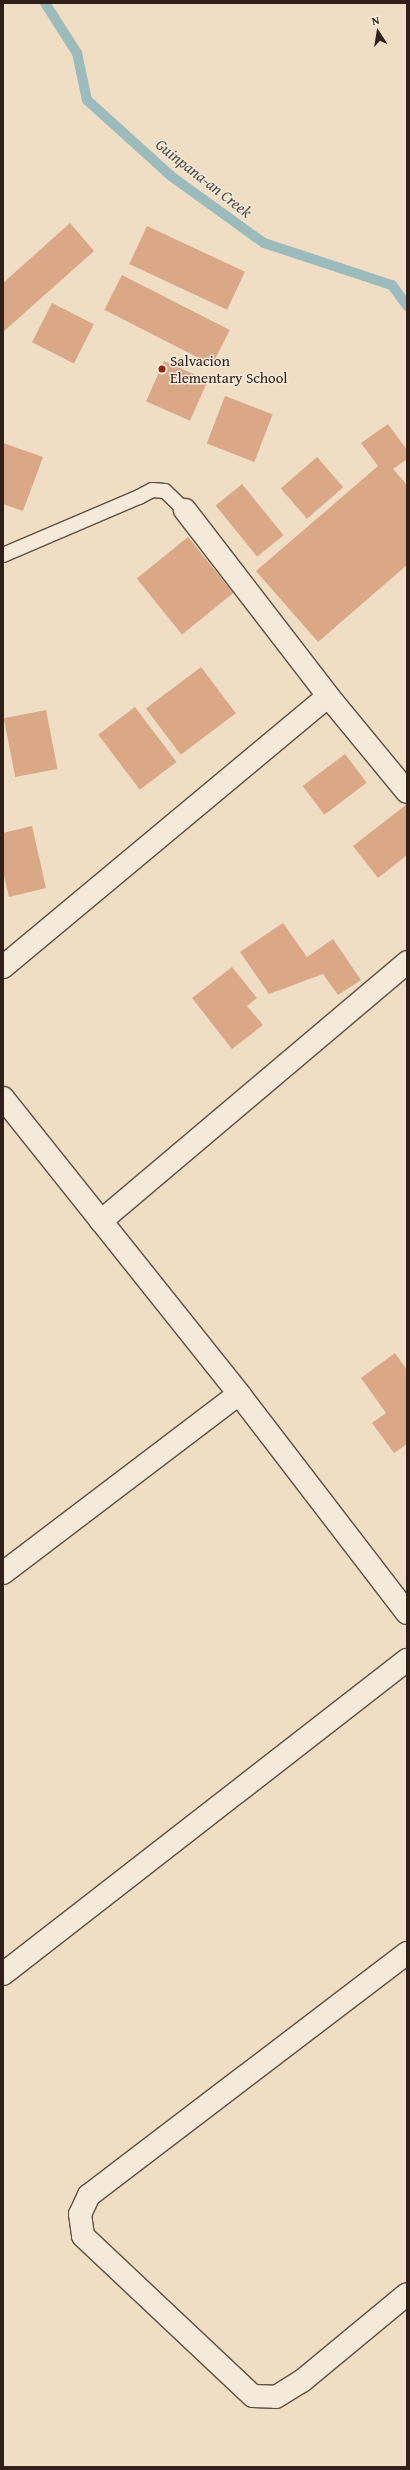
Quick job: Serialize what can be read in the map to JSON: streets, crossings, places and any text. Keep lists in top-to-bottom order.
{
  "water": ["Guinpana-an Creek"],
  "places": ["Salvacion Elementary School"],
  "north": "top"
}
